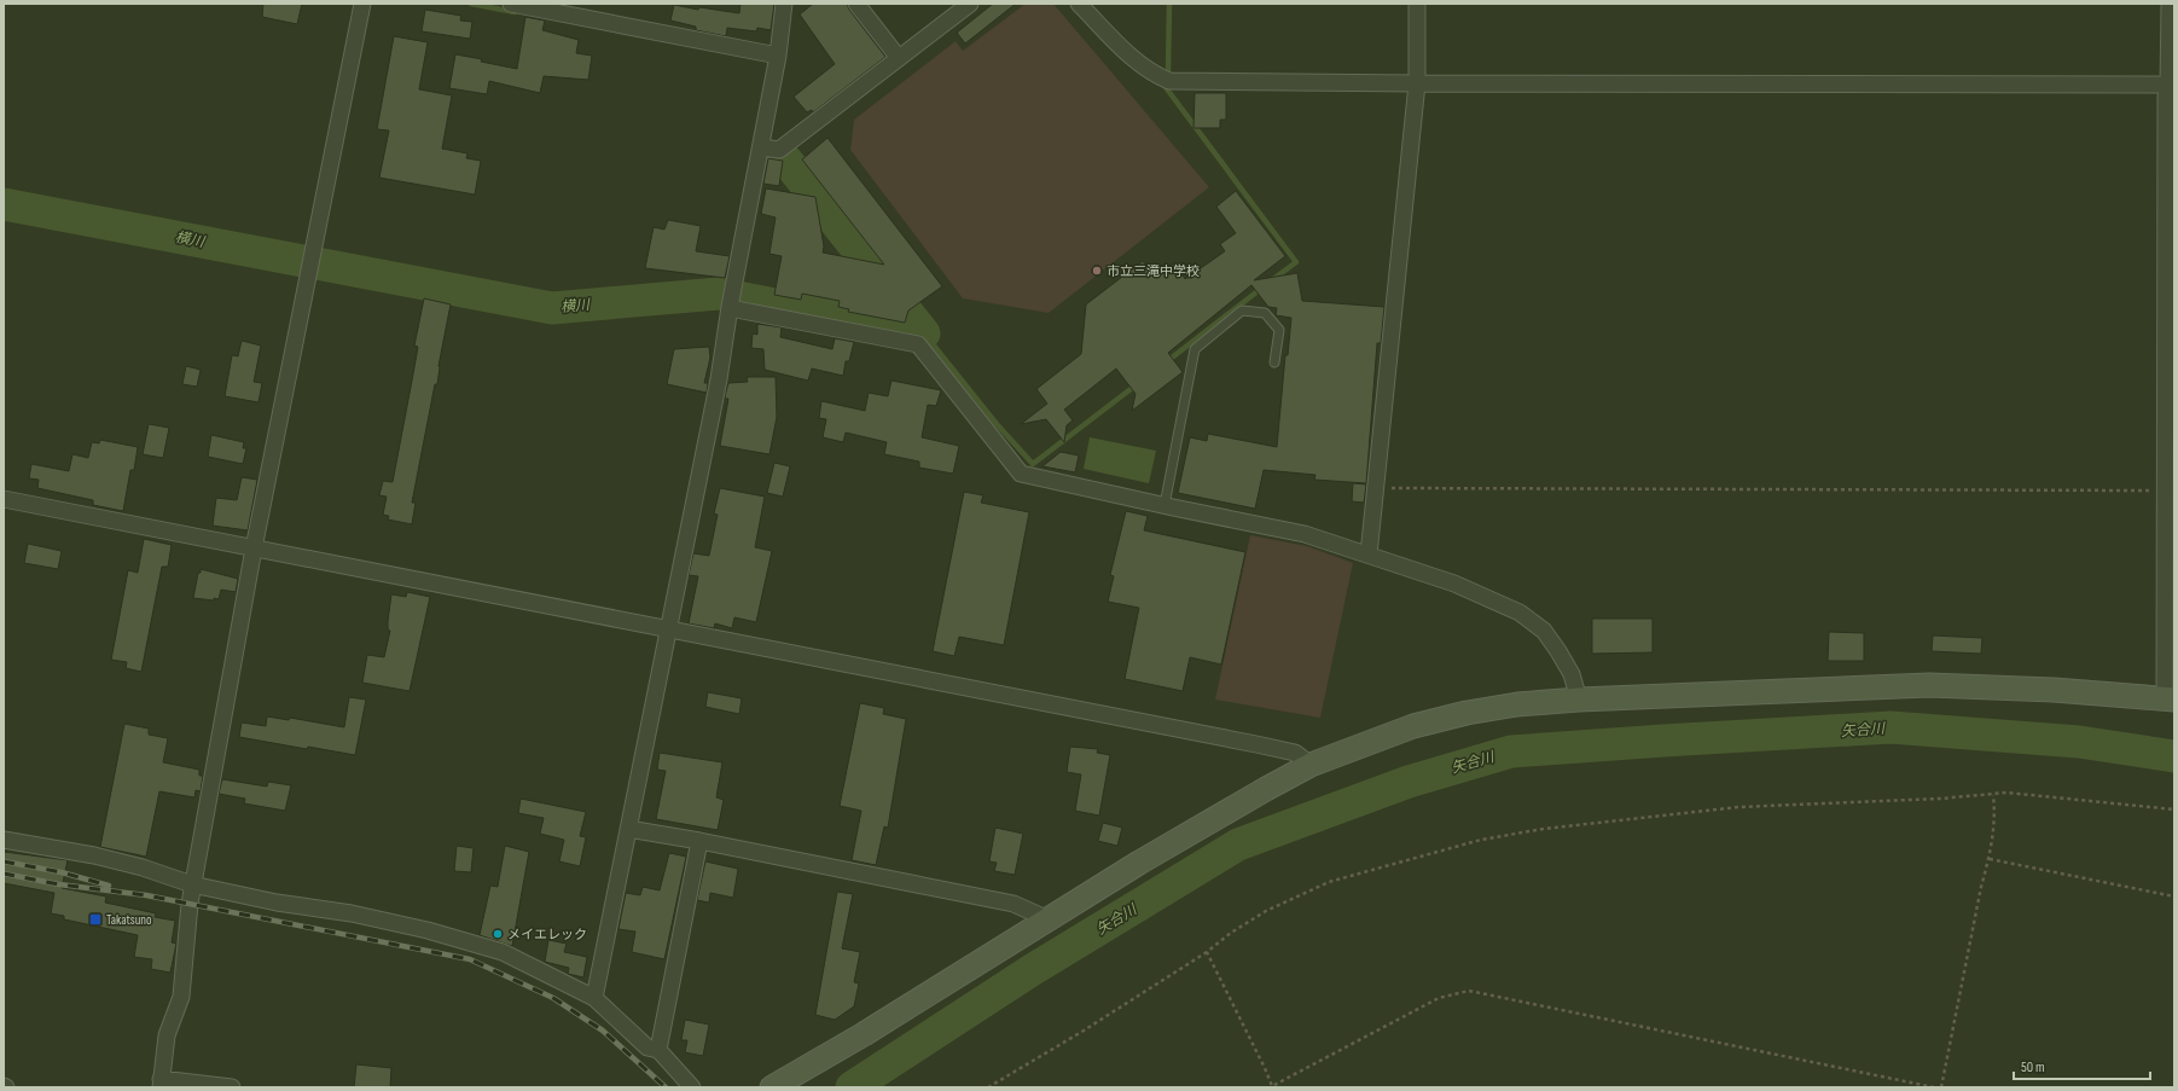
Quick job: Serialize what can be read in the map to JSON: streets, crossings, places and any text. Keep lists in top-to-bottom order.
{
  "water": ["横川", "矢合川"],
  "places": {
    "other": ["市立三滝中学校", "メイエレック"],
    "transit": ["Takatsuno"]
  },
  "scale_bar": "50 m"
}
